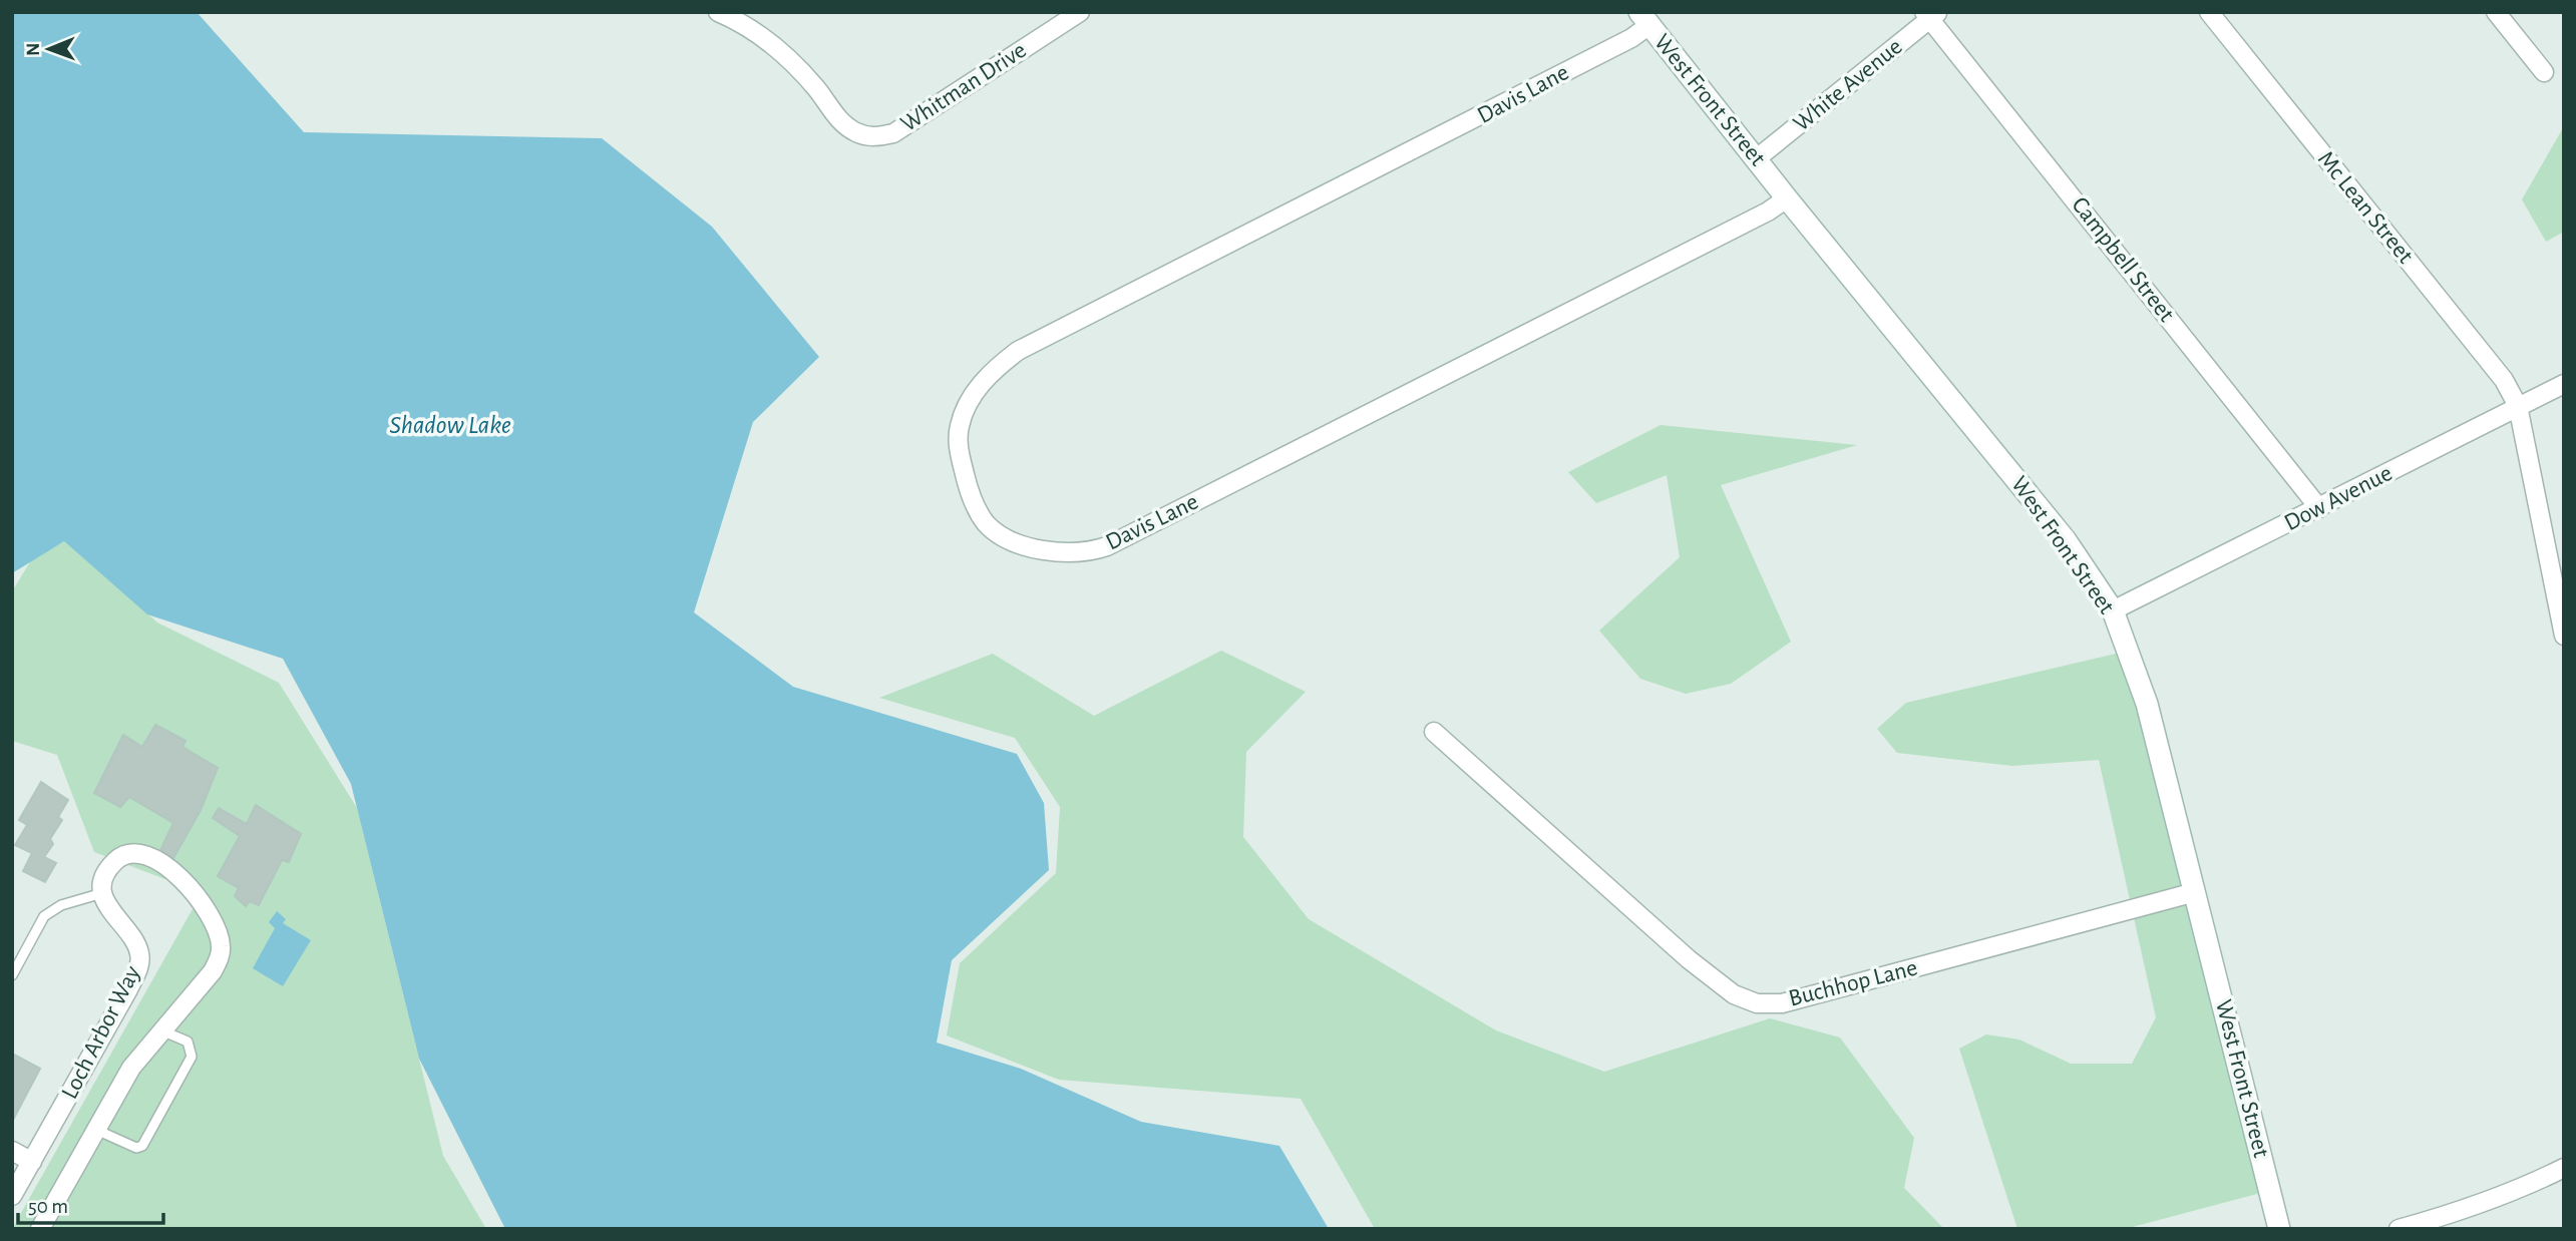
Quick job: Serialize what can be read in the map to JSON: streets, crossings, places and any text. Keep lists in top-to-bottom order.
{
  "streets": {
    "street": [
      "White Avenue",
      "Whitman Drive",
      "Davis Lane",
      "West Front Street",
      "Mc Lean Street",
      "Campbell Street",
      "Dow Avenue",
      "Buchhop Lane",
      "Loch Arbor Way"
    ]
  },
  "crossings": [
    ["White Avenue", "West Front Street"],
    ["White Avenue", "Campbell Street"],
    ["Davis Lane", "West Front Street"],
    ["West Front Street", "Dow Avenue"],
    ["West Front Street", "Buchhop Lane"],
    ["Mc Lean Street", "Dow Avenue"],
    ["Campbell Street", "Dow Avenue"]
  ],
  "water": ["Shadow Lake"],
  "scale_bar": "50 m",
  "north": "left"
}
